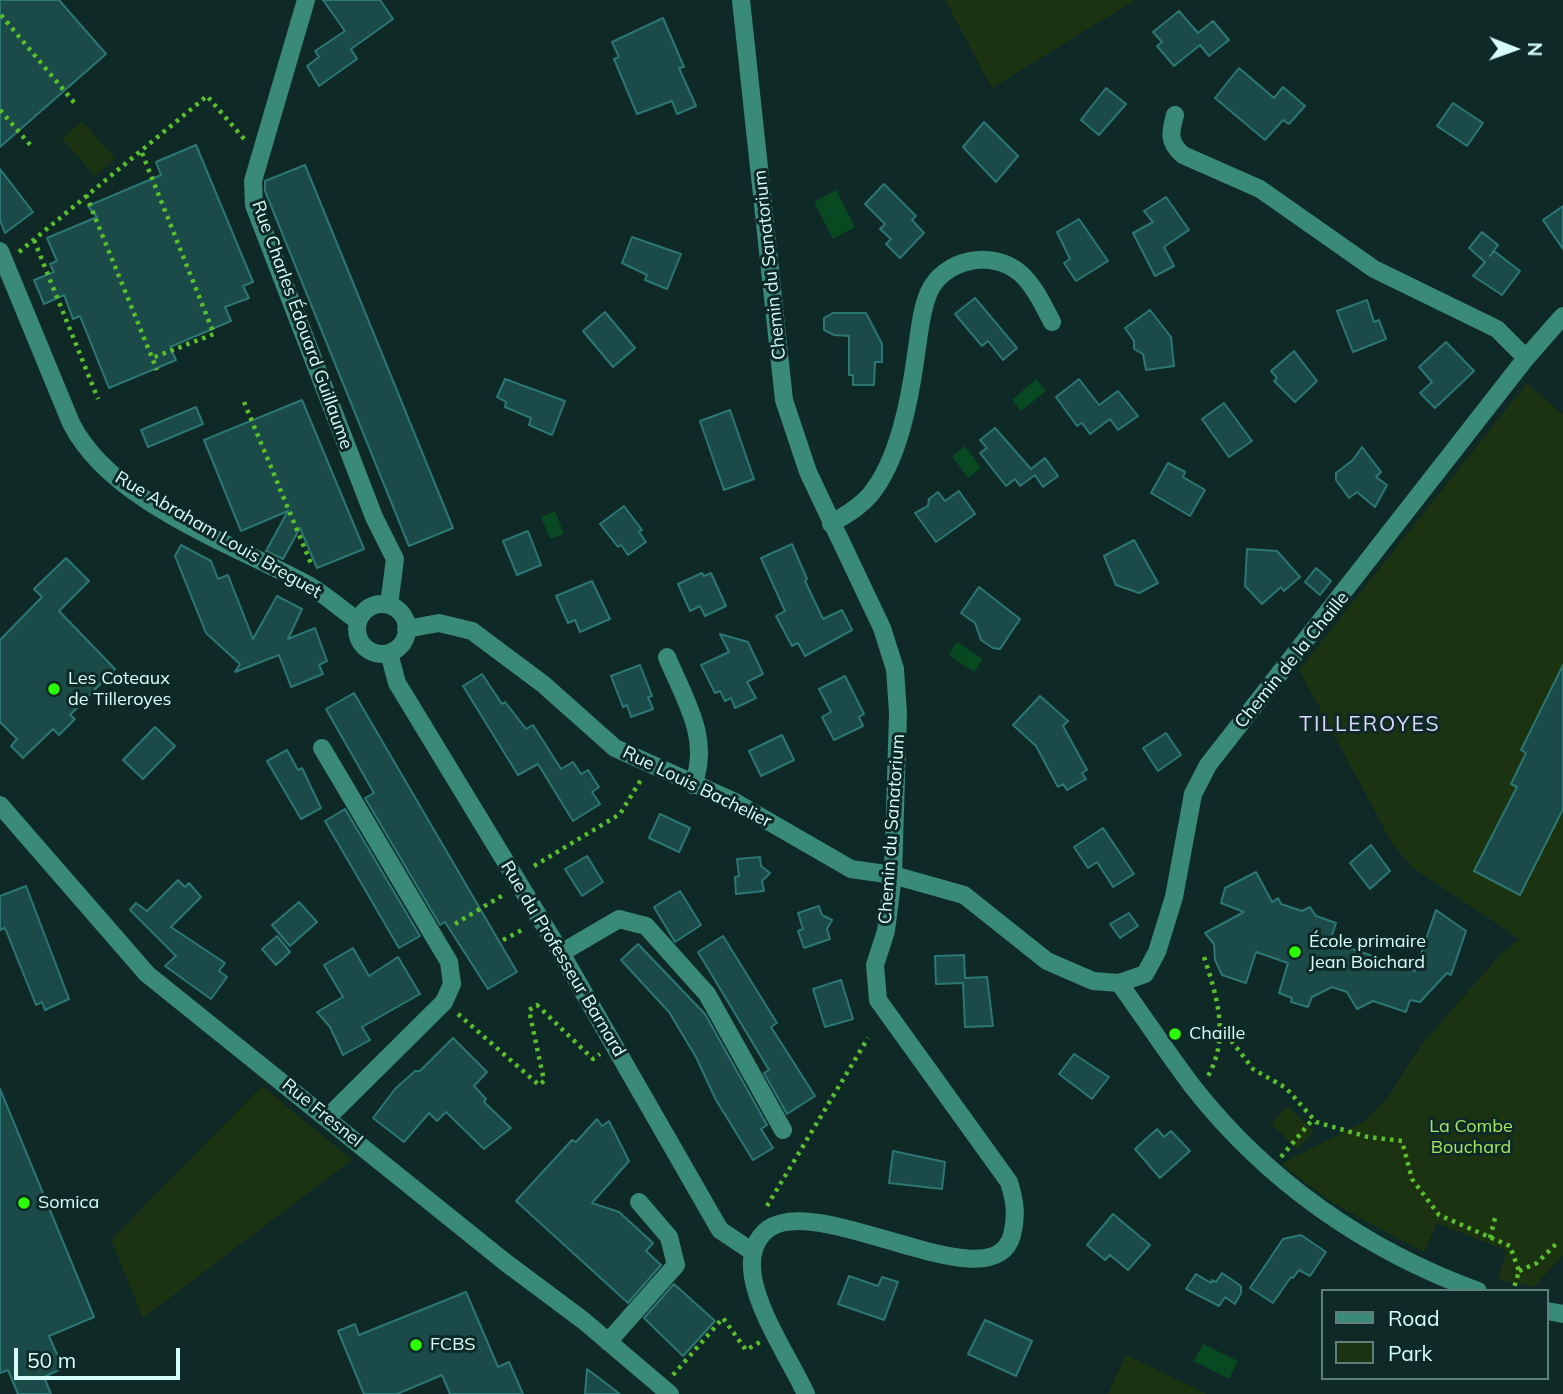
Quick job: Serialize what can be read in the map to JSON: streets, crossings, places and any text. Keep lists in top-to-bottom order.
{
  "streets": {
    "street": [
      "Chemin du Sanatorium",
      "Rue Charles Édouard Guillaume",
      "Rue Abraham Louis Breguet",
      "Chemin de la Chaille",
      "Rue Louis Bachelier",
      "Rue du Professeur Barnard",
      "Rue Fresnel"
    ]
  },
  "crossings": [
    ["Chemin du Sanatorium", "Rue Louis Bachelier"],
    ["Chemin du Sanatorium", "Rue du Professeur Barnard"],
    ["Rue Charles Édouard Guillaume", "Rue Abraham Louis Breguet"],
    ["Rue Charles Édouard Guillaume", "Rue Louis Bachelier"],
    ["Rue Charles Édouard Guillaume", "Rue du Professeur Barnard"],
    ["Rue Abraham Louis Breguet", "Rue Louis Bachelier"],
    ["Rue Abraham Louis Breguet", "Rue du Professeur Barnard"],
    ["Chemin de la Chaille", "Rue Louis Bachelier"],
    ["Rue Louis Bachelier", "Rue du Professeur Barnard"]
  ],
  "districts": ["TILLEROYES"],
  "parks": ["La Combe Bouchard"],
  "places": [
    "Les Coteaux de Tilleroyes",
    "École primaire Jean Boichard",
    "Chaille",
    "Somica",
    "FCBS"
  ],
  "legend": ["Road", "Park"],
  "scale_bar": "50 m",
  "north": "right"
}
